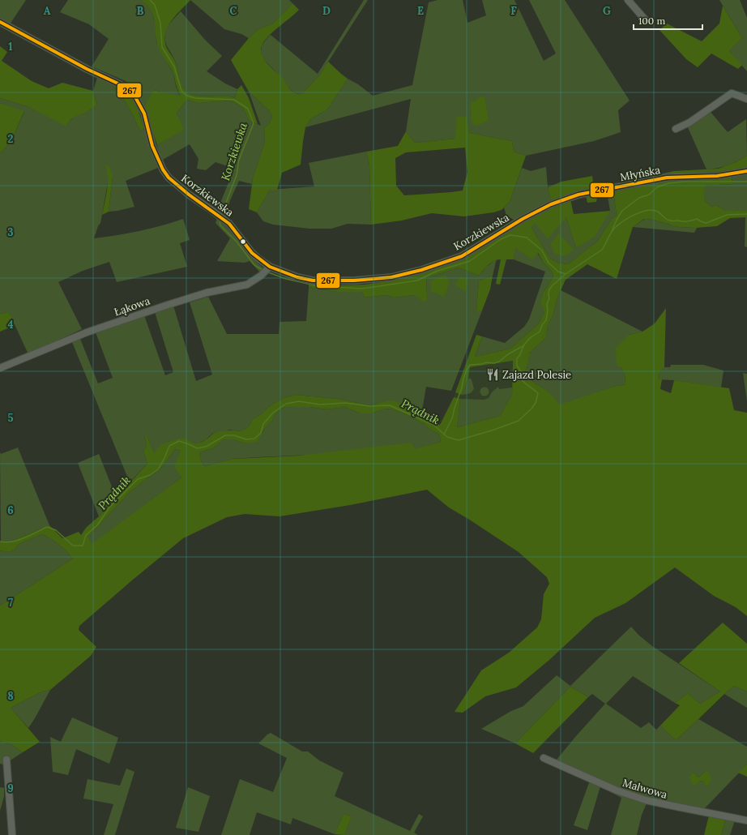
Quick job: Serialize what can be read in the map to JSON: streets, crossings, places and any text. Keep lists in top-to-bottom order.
{
  "streets": {
    "street": [
      "Młyńska",
      "Korzkiewska",
      "Łąkowa",
      "Malwowa"
    ]
  },
  "crossings": [
    ["Młyńska", "Korzkiewska"],
    ["Korzkiewska", "Łąkowa"]
  ],
  "water": ["Korzkiewka", "Prądnik"],
  "places": {
    "restaurant": ["Zajazd Polesie"]
  },
  "lines": ["transit line 267"],
  "scale_bar": "100 m",
  "grid": {
    "columns": [
      "A",
      "B",
      "C",
      "D",
      "E",
      "F",
      "G"
    ],
    "rows": [
      "1",
      "2",
      "3",
      "4",
      "5",
      "6",
      "7",
      "8",
      "9"
    ]
  }
}
